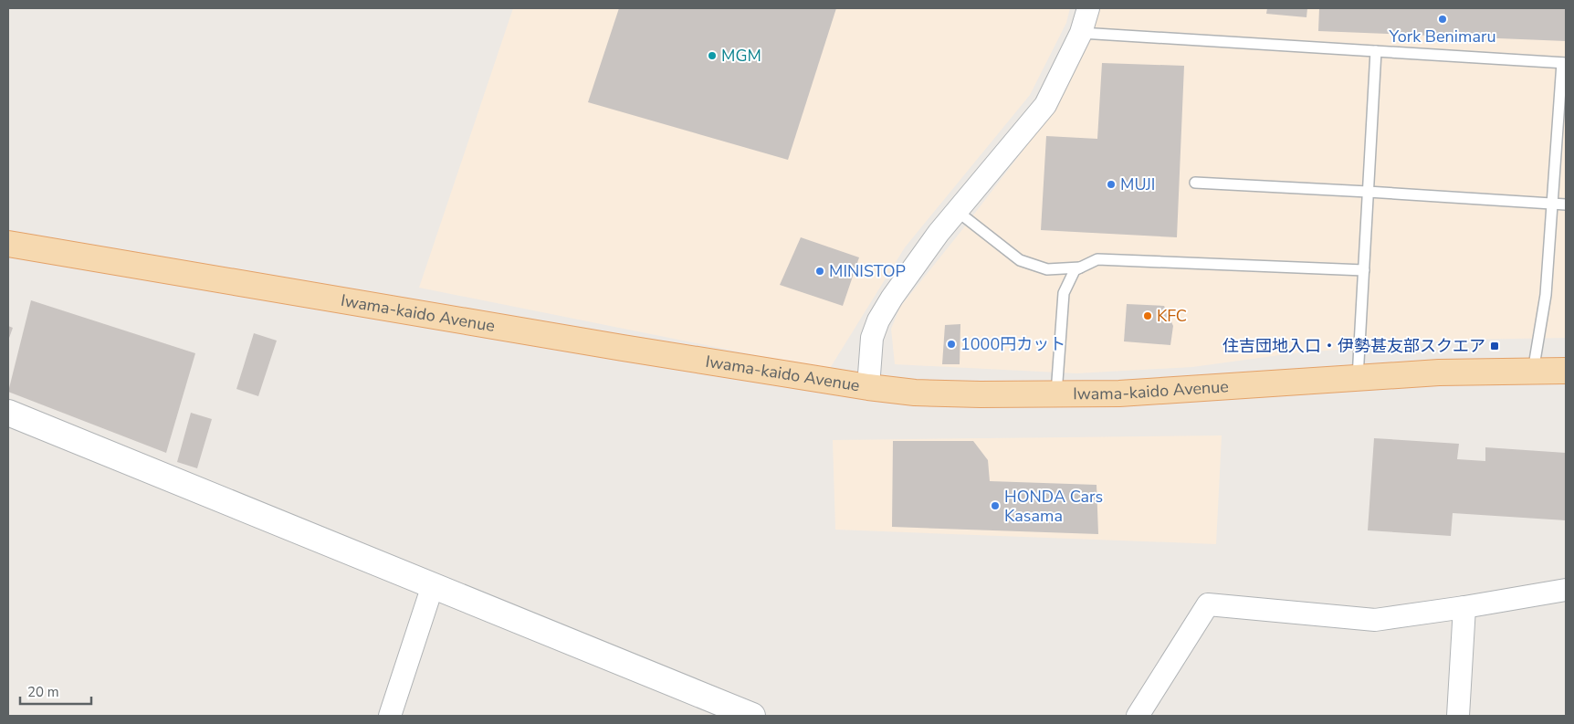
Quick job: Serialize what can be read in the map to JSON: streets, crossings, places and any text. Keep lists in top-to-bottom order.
{
  "streets": {
    "main road": ["Iwama-kaido Avenue"]
  },
  "places": {
    "other": [
      "York Benimaru",
      "MGM",
      "MUJI",
      "MINISTOP",
      "KFC",
      "1000円カット",
      "HONDA Cars Kasama"
    ],
    "transit": ["住吉団地入口・伊勢甚友部スクエア"]
  },
  "scale_bar": "20 m"
}
